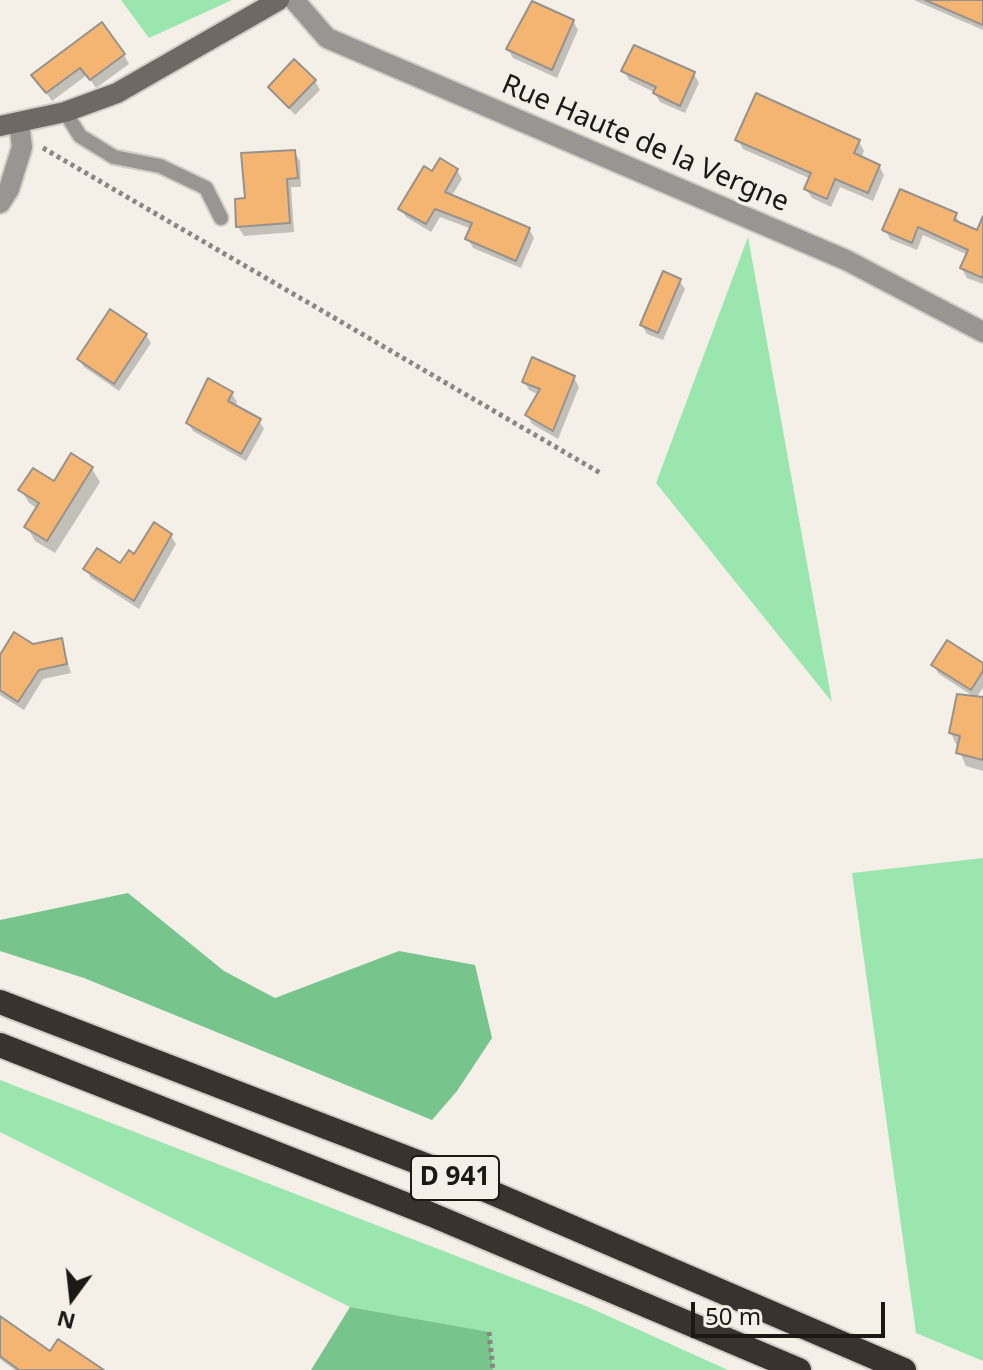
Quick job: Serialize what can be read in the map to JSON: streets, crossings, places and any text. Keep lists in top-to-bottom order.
{
  "streets": {
    "highway": ["D 941"],
    "street": ["Rue Haute de la Vergne"]
  },
  "scale_bar": "50 m",
  "north": "bottom"
}
